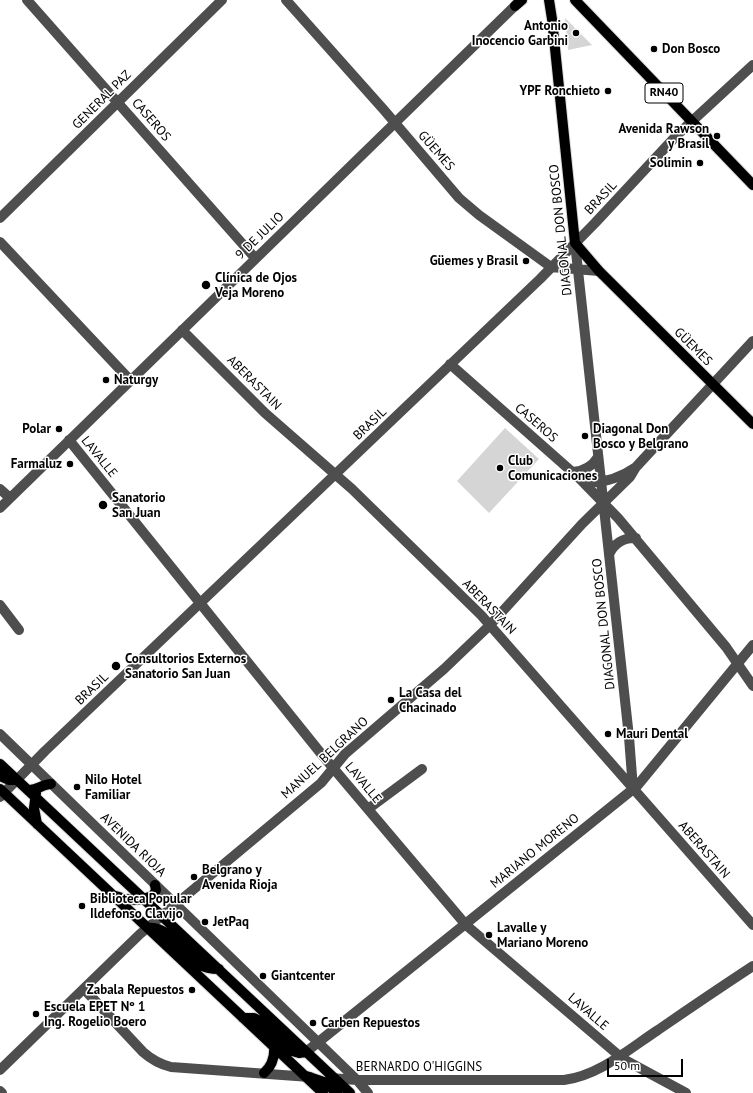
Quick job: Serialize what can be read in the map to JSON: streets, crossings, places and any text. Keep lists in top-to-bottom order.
{
  "streets": {
    "main road": ["RN40", "GÜEMES", "DIAGONAL DON BOSCO"],
    "street": [
      "GENERAL PAZ",
      "CASEROS",
      "BRASIL",
      "9 DE JULIO",
      "ABERASTAIN",
      "LAVALLE",
      "MANUEL BELGRANO",
      "AVENIDA RIOJA",
      "MARIANO MORENO",
      "BERNARDO O'HIGGINS"
    ]
  },
  "crossings": [
    ["RN40", "BRASIL"],
    ["GENERAL PAZ", "CASEROS"],
    ["CASEROS", "BRASIL"],
    ["CASEROS", "DIAGONAL DON BOSCO"],
    ["CASEROS", "9 DE JULIO"],
    ["CASEROS", "MANUEL BELGRANO"],
    ["CASEROS", "MARIANO MORENO"],
    ["GÜEMES", "BRASIL"],
    ["GÜEMES", "DIAGONAL DON BOSCO"],
    ["GÜEMES", "9 DE JULIO"],
    ["GÜEMES", "MANUEL BELGRANO"],
    ["BRASIL", "DIAGONAL DON BOSCO"],
    ["BRASIL", "ABERASTAIN"],
    ["BRASIL", "LAVALLE"],
    ["BRASIL", "AVENIDA RIOJA"],
    ["DIAGONAL DON BOSCO", "ABERASTAIN"],
    ["DIAGONAL DON BOSCO", "MANUEL BELGRANO"],
    ["DIAGONAL DON BOSCO", "MARIANO MORENO"],
    ["9 DE JULIO", "ABERASTAIN"],
    ["9 DE JULIO", "LAVALLE"],
    ["ABERASTAIN", "MANUEL BELGRANO"],
    ["ABERASTAIN", "MARIANO MORENO"],
    ["LAVALLE", "MANUEL BELGRANO"],
    ["LAVALLE", "MARIANO MORENO"],
    ["LAVALLE", "BERNARDO O'HIGGINS"],
    ["MANUEL BELGRANO", "AVENIDA RIOJA"],
    ["MANUEL BELGRANO", "BERNARDO O'HIGGINS"],
    ["AVENIDA RIOJA", "MARIANO MORENO"],
    ["AVENIDA RIOJA", "BERNARDO O'HIGGINS"]
  ],
  "places": [
    "Antonio Inocencio Garbini",
    "Don Bosco",
    "YPF Ronchieto",
    "Avenida Rawson y Brasil",
    "Solimin",
    "Güemes y Brasil",
    "Clínica de Ojos Veja Moreno",
    "Naturgy",
    "Polar",
    "Diagonal Don Bosco y Belgrano",
    "Farmaluz",
    "Club Comunicaciones",
    "Sanatorio San Juan",
    "Consultorios Externos Sanatorio San Juan",
    "La Casa del Chacinado",
    "Mauri Dental",
    "Nilo Hotel Familiar",
    "Belgrano y Avenida Rioja",
    "Biblioteca Popular Ildefonso Clavijo",
    "JetPaq",
    "Lavalle y Mariano Moreno",
    "Giantcenter",
    "Zabala Repuestos",
    "Escuela EPET Nº 1 Ing. Rogelio Boero",
    "Carben Repuestos"
  ],
  "scale_bar": "50 m"
}
